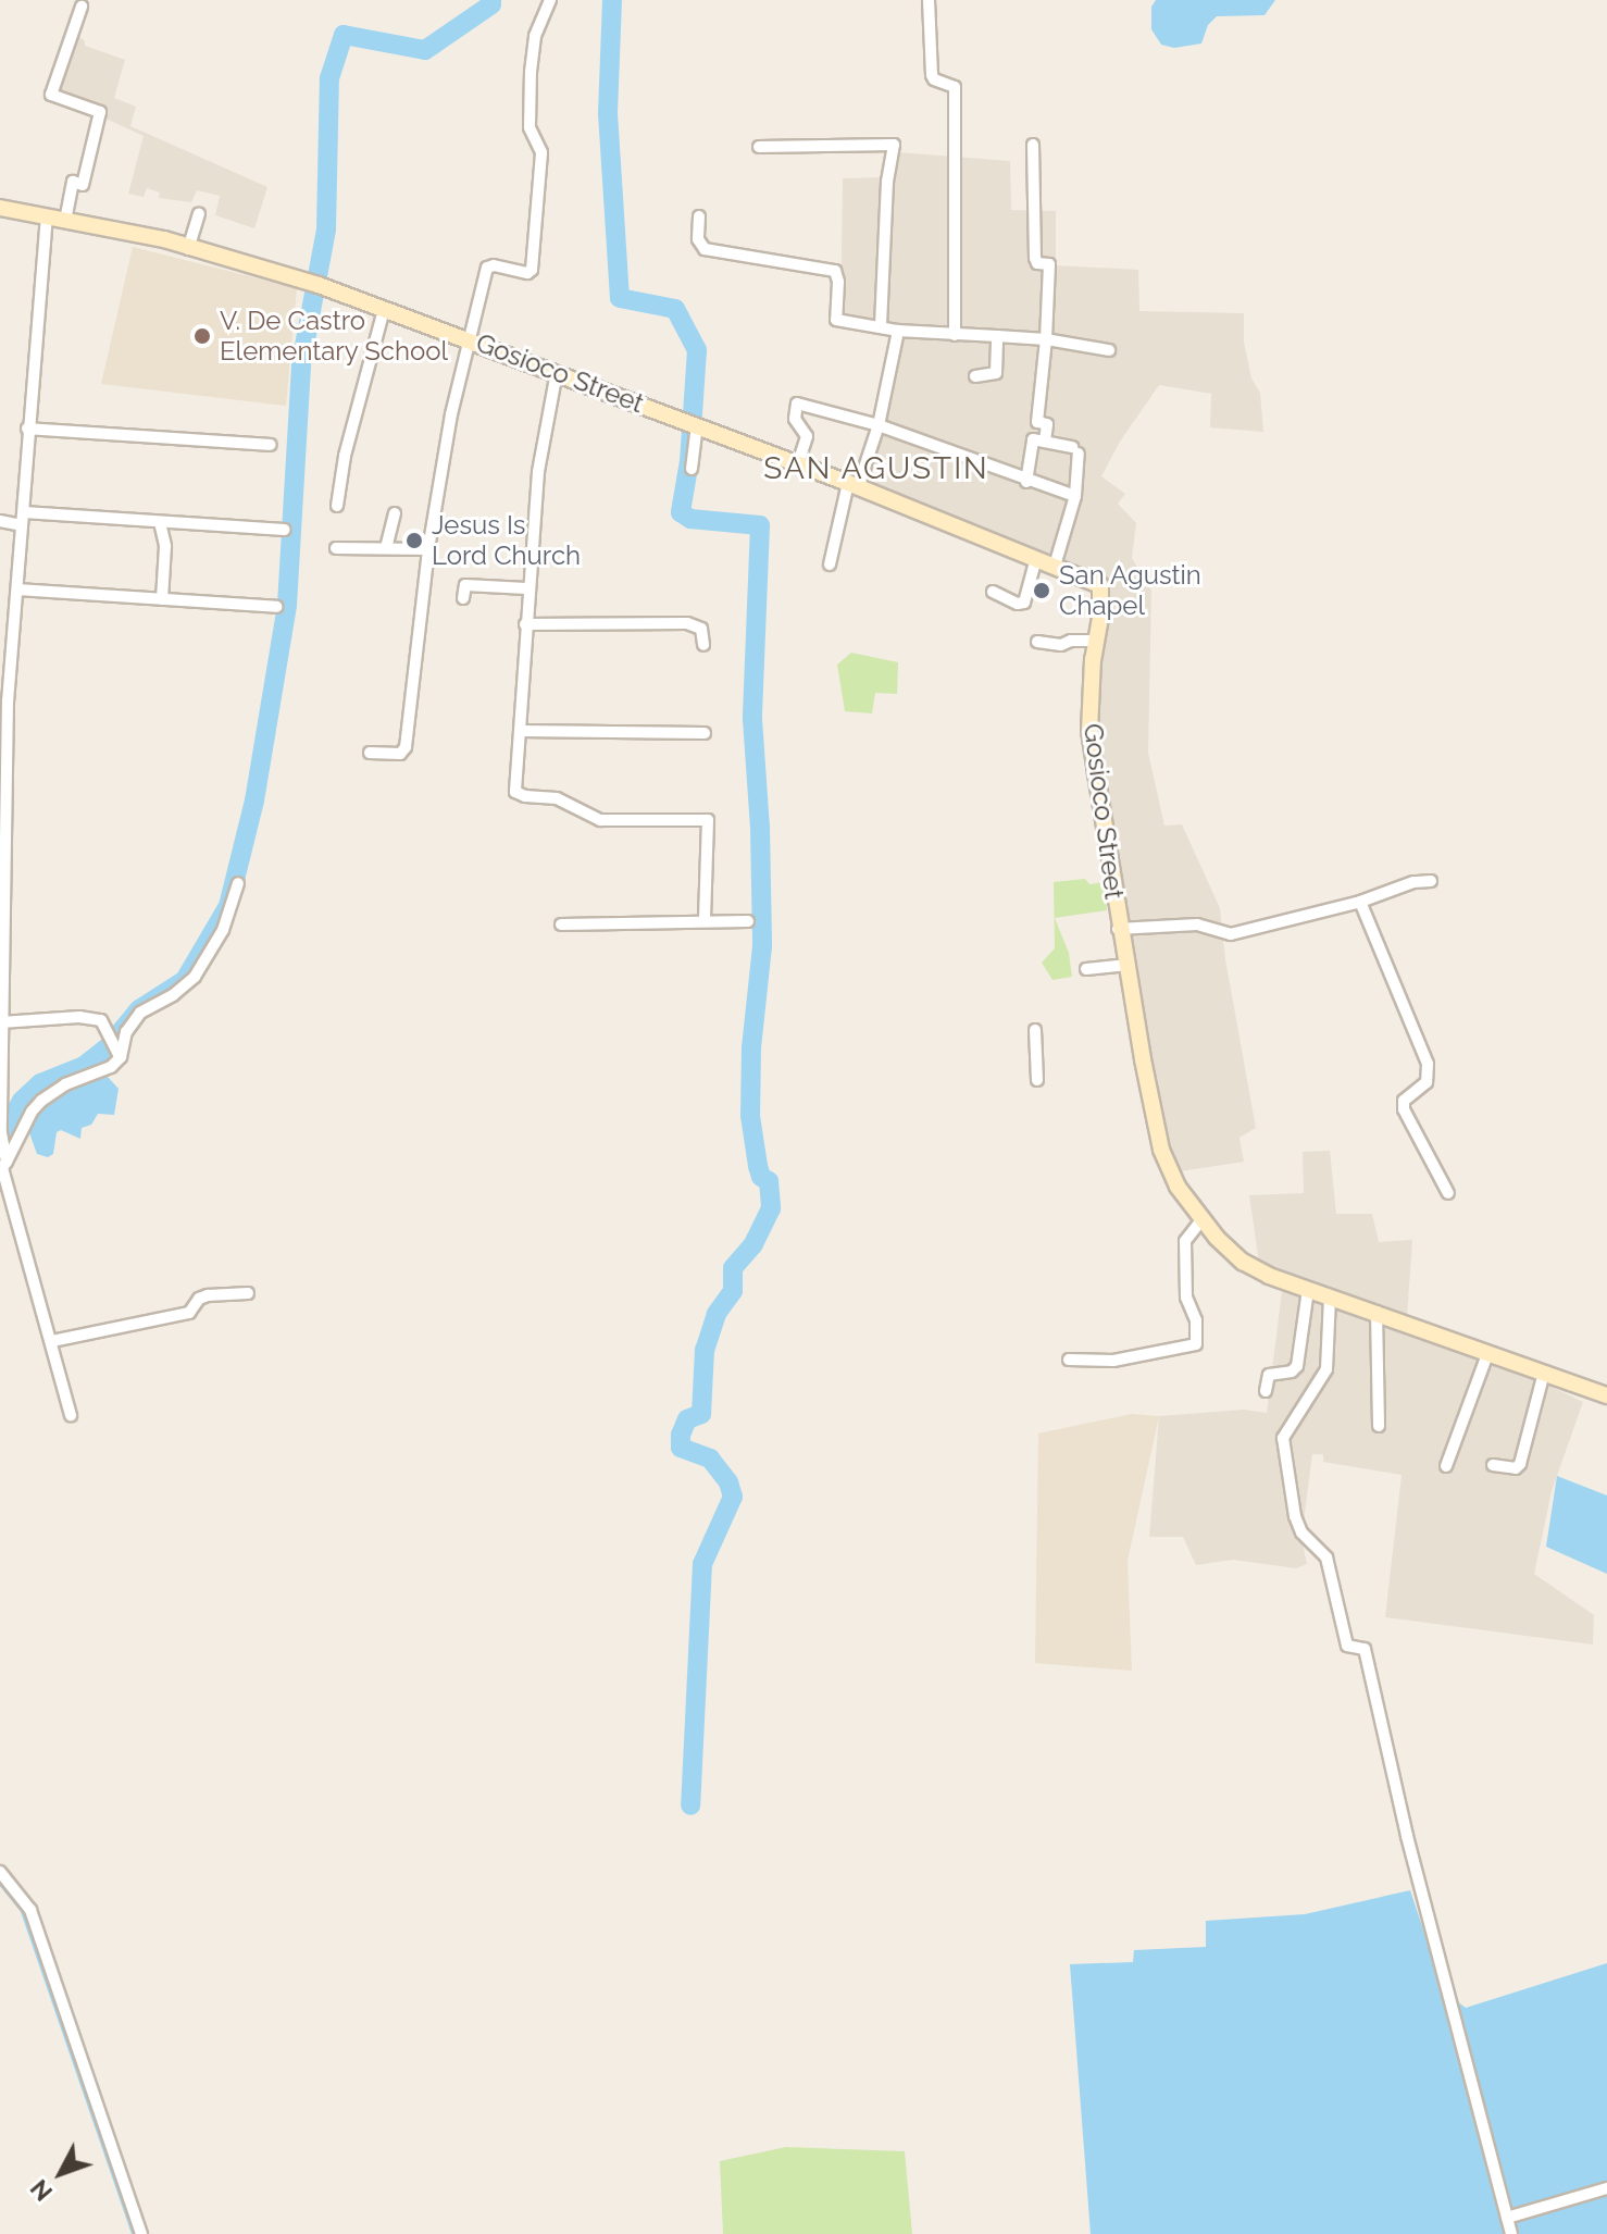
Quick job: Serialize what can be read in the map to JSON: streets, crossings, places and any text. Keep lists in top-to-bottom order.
{
  "streets": {
    "street": ["Gosioco Street"]
  },
  "districts": ["SAN AGUSTIN"],
  "places": ["V. De Castro Elementary School", "Jesus Is Lord Church", "San Agustin Chapel"],
  "north": "bottom left"
}
